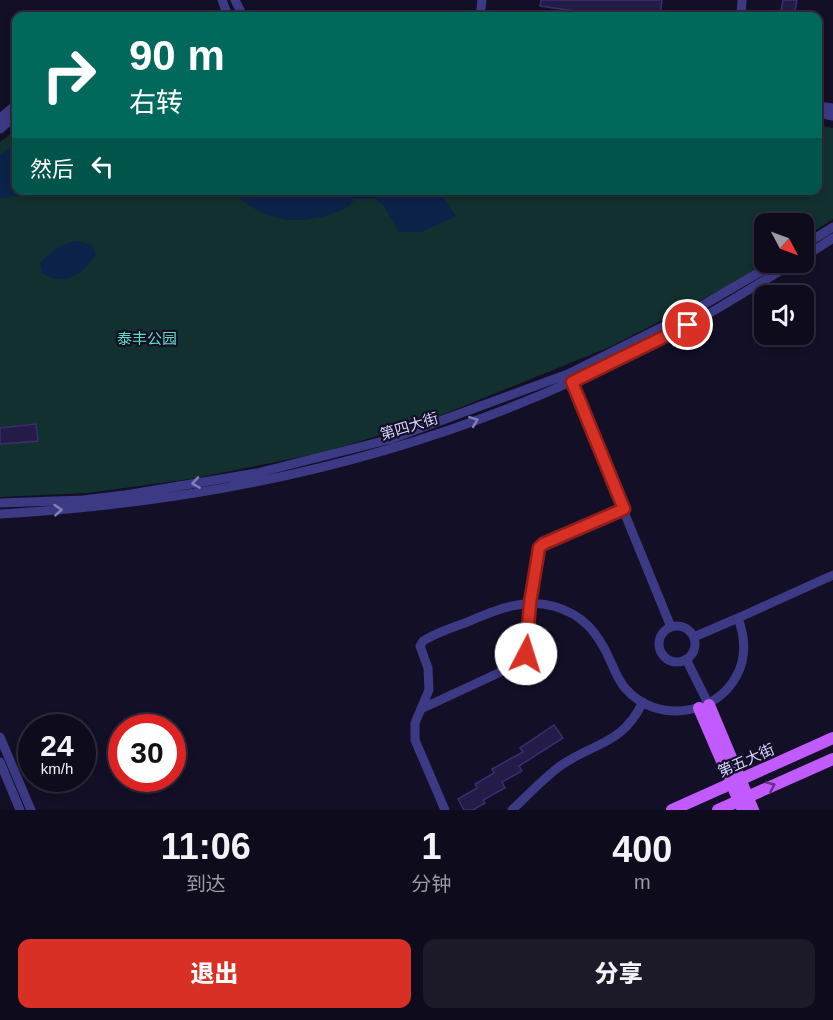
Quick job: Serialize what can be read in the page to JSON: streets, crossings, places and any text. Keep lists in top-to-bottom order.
{
  "streets": {
    "main road": ["第五大街"],
    "street": ["第四大街"]
  },
  "parks": ["泰丰公园"],
  "north": "bottom right",
  "page": {
    "turn": ["90 m", "右转"],
    "then": "然后",
    "speed": "24 km/h",
    "limit": "30",
    "eta": [
      "11:06",
      "到达",
      "1",
      "分钟",
      "400",
      "m"
    ],
    "buttons": ["退出", "分享"]
  }
}
